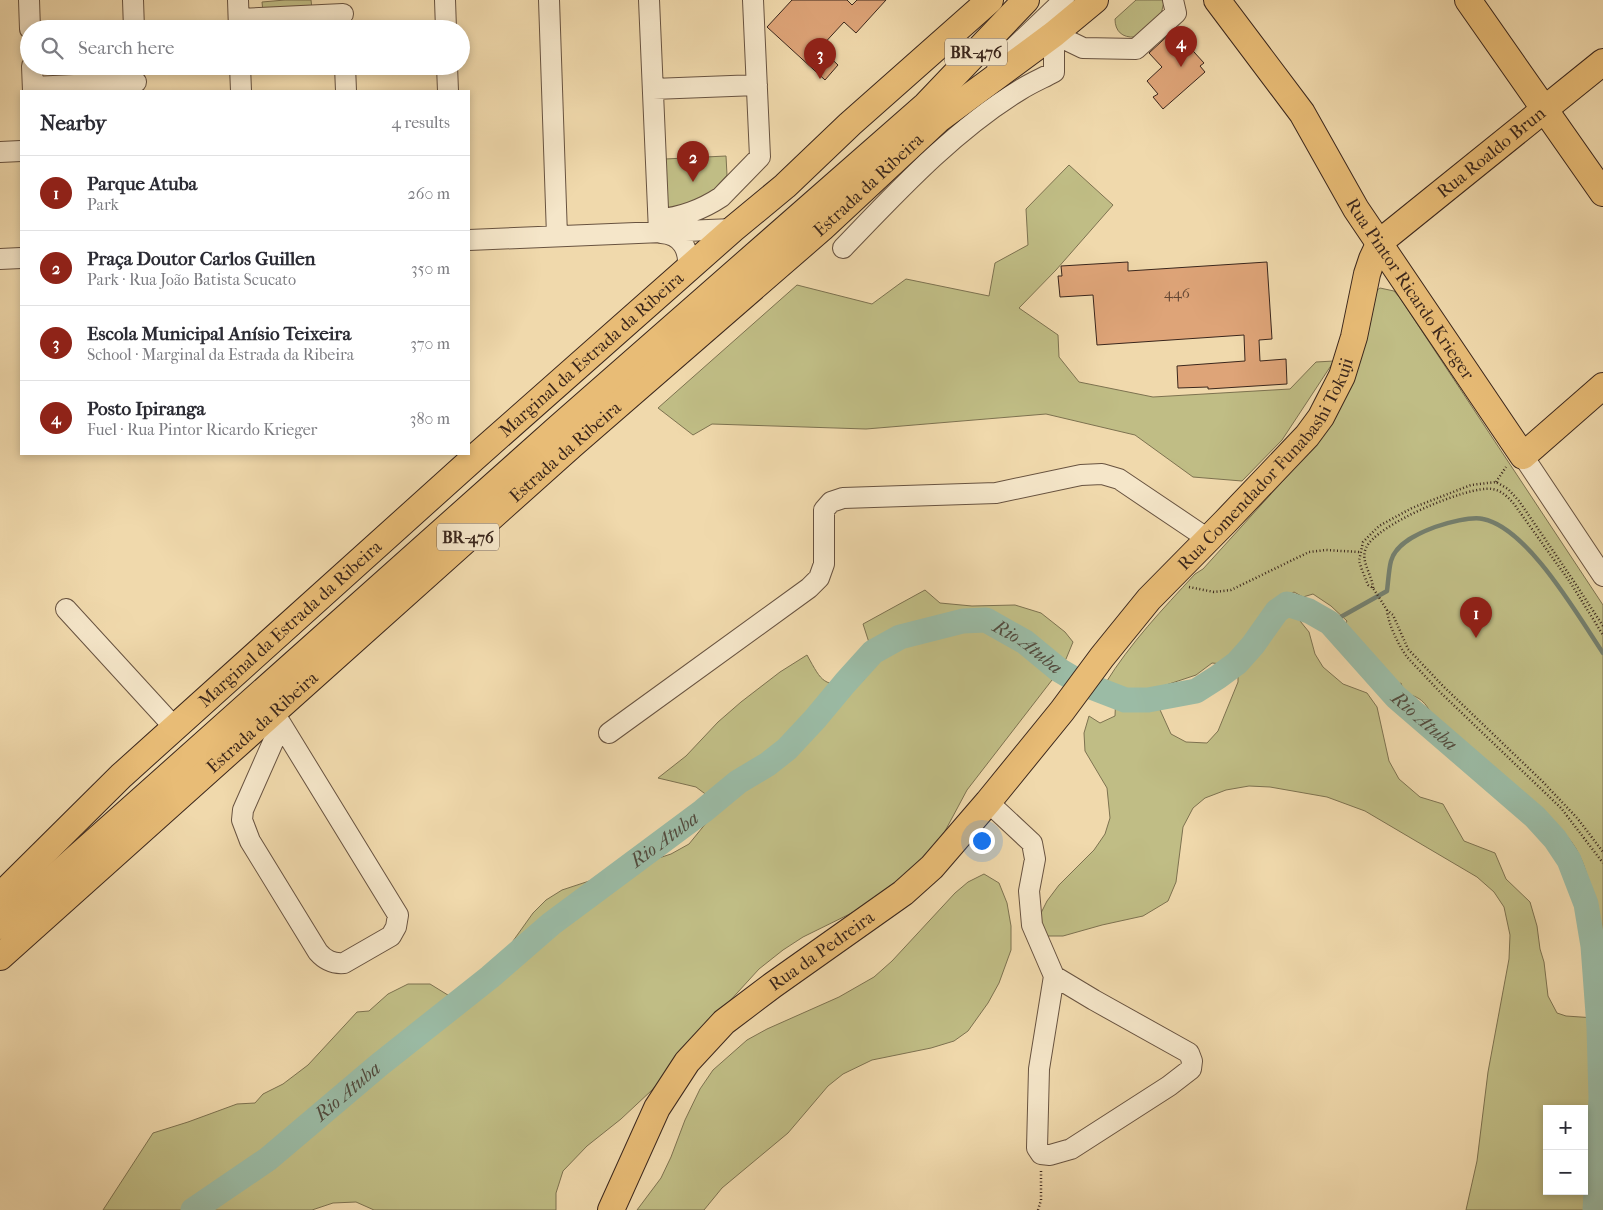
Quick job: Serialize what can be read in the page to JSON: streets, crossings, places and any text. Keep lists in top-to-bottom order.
{
  "streets": {
    "main road": [
      "BR-476",
      "Rua Roaldo Brun",
      "Estrada da Ribeira",
      "Rua Pintor Ricardo Krieger",
      "Marginal da Estrada da Ribeira",
      "Rua Comendador Funabashi Tokuji",
      "Rua da Pedreira"
    ]
  },
  "crossings": [
    ["Rua Roaldo Brun", "Rua Pintor Ricardo Krieger"],
    ["Rua Roaldo Brun", "Rua Comendador Funabashi Tokuji"],
    ["Rua Pintor Ricardo Krieger", "Rua Comendador Funabashi Tokuji"],
    ["Rua Comendador Funabashi Tokuji", "Rua da Pedreira"]
  ],
  "water": ["Rio Atuba"],
  "house_numbers": ["446"],
  "page": {
    "search": "Search here",
    "pins": [
      "4",
      "3",
      "2",
      "1"
    ],
    "heading": ["Nearby", "4 results"],
    "list": [
      {
        "mark": "1",
        "name": "Parque Atuba",
        "note": "Park",
        "value": "260 m"
      },
      {
        "mark": "2",
        "name": "Praça Doutor Carlos Guillen",
        "note": "Park · Rua João Batista Scucato",
        "value": "350 m"
      },
      {
        "mark": "3",
        "name": "Escola Municipal Anísio Teixeira",
        "note": "School · Marginal da Estrada da Ribeira",
        "value": "370 m"
      },
      {
        "mark": "4",
        "name": "Posto Ipiranga",
        "note": "Fuel · Rua Pintor Ricardo Krieger",
        "value": "380 m"
      }
    ],
    "map_buttons": ["+", "−"]
  }
}
